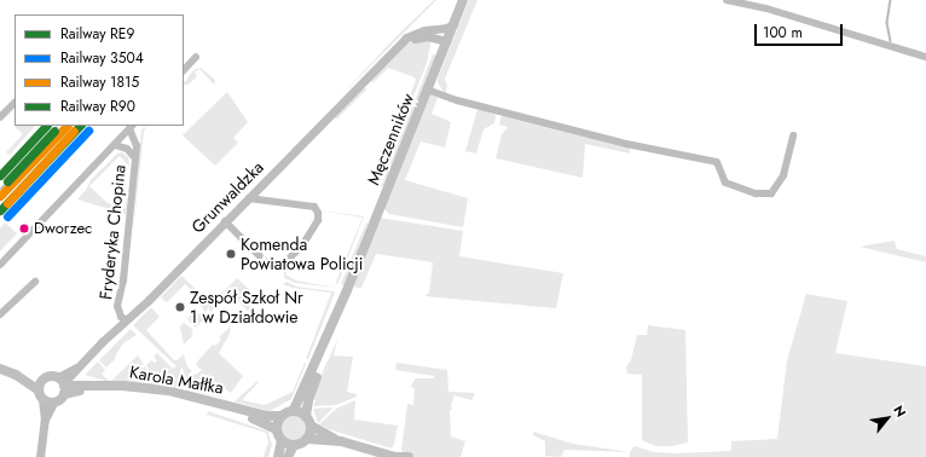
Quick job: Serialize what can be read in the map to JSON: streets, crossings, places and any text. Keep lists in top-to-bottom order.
{
  "streets": {
    "main road": ["Męczenników", "Karola Małłka"],
    "street": ["Grunwaldzka", "Fryderyka Chopina"]
  },
  "crossings": [
    ["Męczenników", "Grunwaldzka"],
    ["Męczenników", "Karola Małłka"],
    ["Grunwaldzka", "Fryderyka Chopina"],
    ["Grunwaldzka", "Karola Małłka"]
  ],
  "places": ["Dworzec", "Komenda Powiatowa Policji", "Zespół Szkoł Nr 1 w Działdowie"],
  "lines": [
    "rail line RE9",
    "rail line 1815",
    "rail line R90",
    "rail line 3504"
  ],
  "legend": [
    "Railway RE9",
    "Railway 3504",
    "Railway 1815",
    "Railway R90"
  ],
  "scale_bar": "100 m",
  "north": "top right"
}
